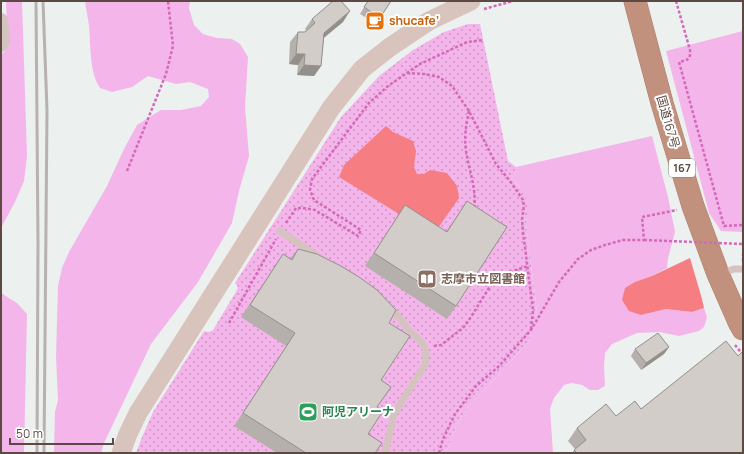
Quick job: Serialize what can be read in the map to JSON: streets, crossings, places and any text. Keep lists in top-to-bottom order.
{
  "streets": {
    "highway": ["国道167号", "167"]
  },
  "places": {
    "cafe": ["shucafe’"],
    "library": ["志摩市立図書館"],
    "sports": ["阿児アリーナ"]
  },
  "scale_bar": "50 m"
}
